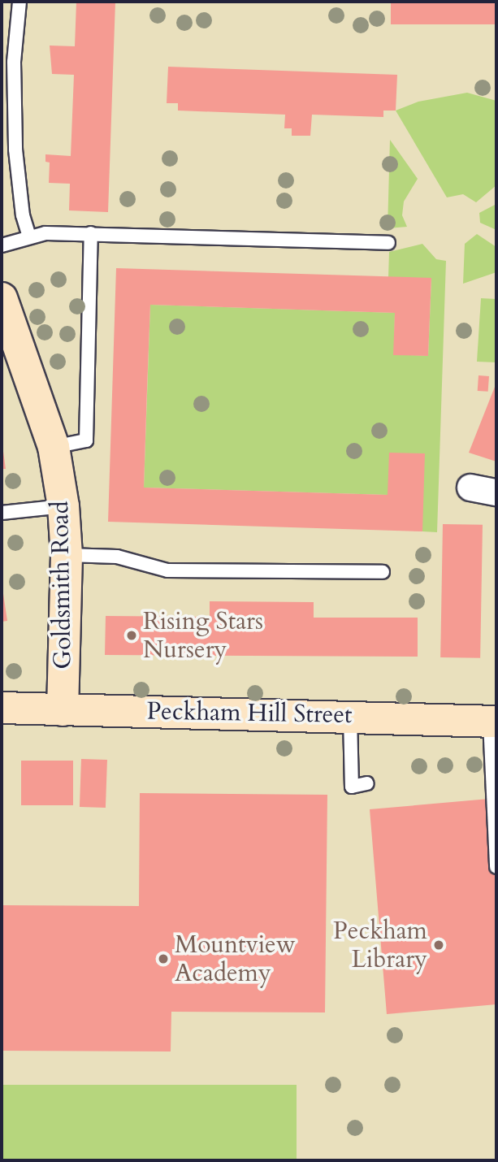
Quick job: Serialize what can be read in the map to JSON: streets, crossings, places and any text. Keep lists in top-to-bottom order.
{
  "streets": {
    "main road": ["Goldsmith Road", "Peckham Hill Street"]
  },
  "crossings": [
    ["Goldsmith Road", "Peckham Hill Street"]
  ],
  "places": ["Rising Stars Nursery", "Peckham Library", "Mountview Academy"]
}
